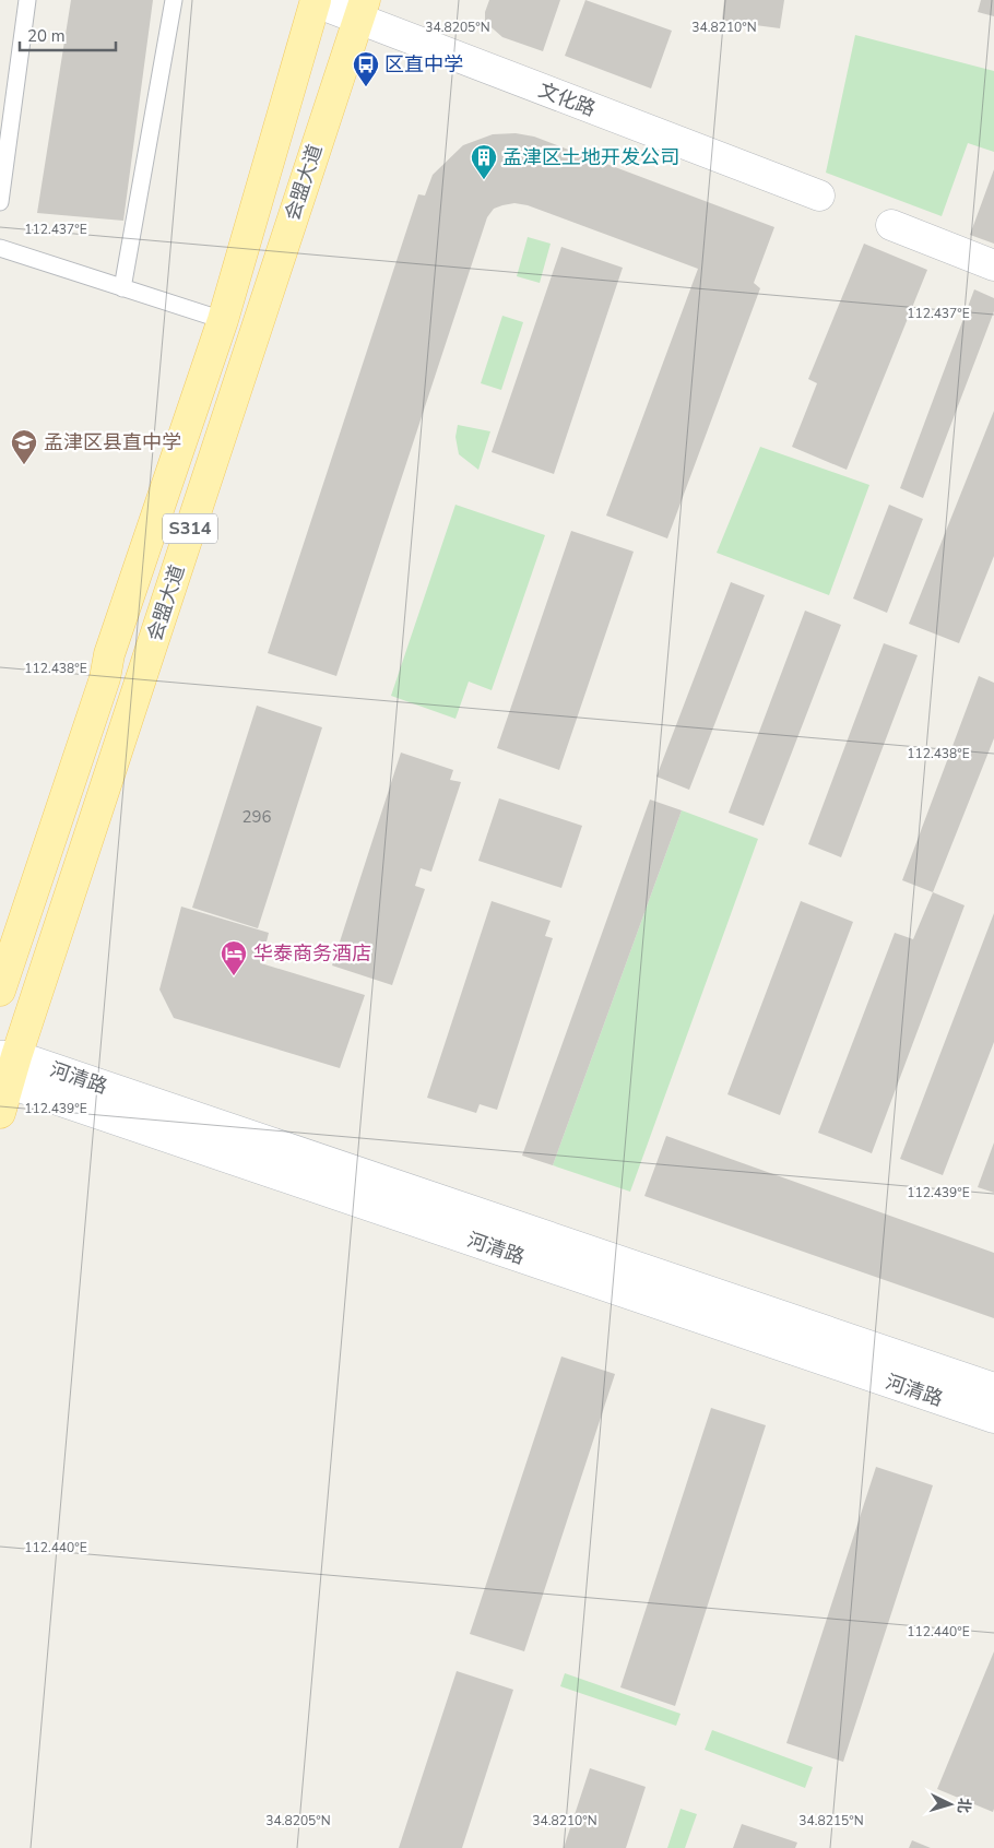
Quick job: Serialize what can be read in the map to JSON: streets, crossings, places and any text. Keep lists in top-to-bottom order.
{
  "streets": {
    "main road": ["会盟大道", "S314"],
    "street": ["文化路", "河清路"]
  },
  "crossings": [
    ["文化路", "会盟大道"],
    ["会盟大道", "河清路"]
  ],
  "places": {
    "bus stop": ["区直中学"],
    "building": ["孟津区土地开发公司"],
    "school or university": ["孟津区县直中学"],
    "hotel": ["华泰商务酒店"]
  },
  "house_numbers": ["296"],
  "scale_bar": "20 m",
  "north": "right",
  "coordinates": [
    "34.8205°N",
    "34.8210°N",
    "112.437°E",
    "112.438°E",
    "112.439°E",
    "112.440°E",
    "34.8215°N"
  ]
}
